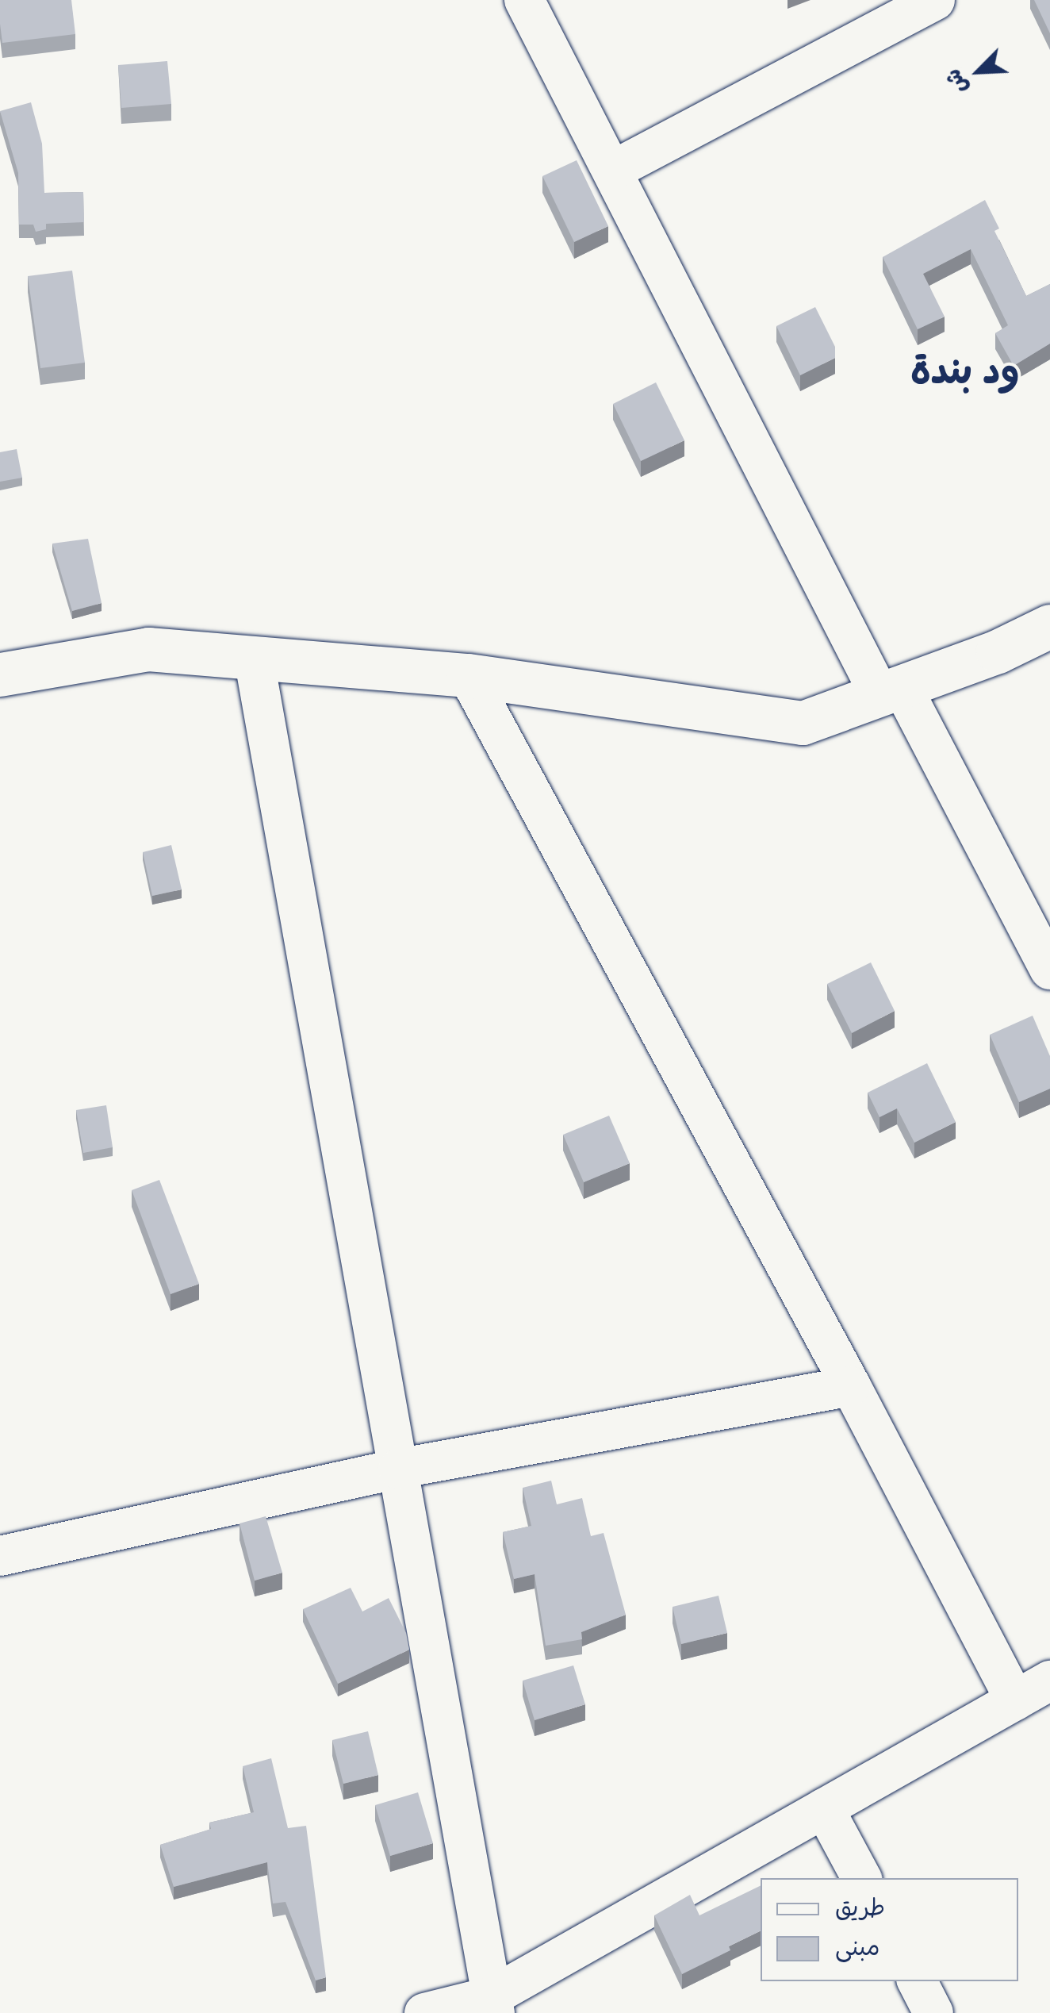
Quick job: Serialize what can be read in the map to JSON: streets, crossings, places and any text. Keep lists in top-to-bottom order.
{
  "districts": ["ود بندة"],
  "legend": ["طريق", "مبنى"],
  "north": "bottom left"
}
